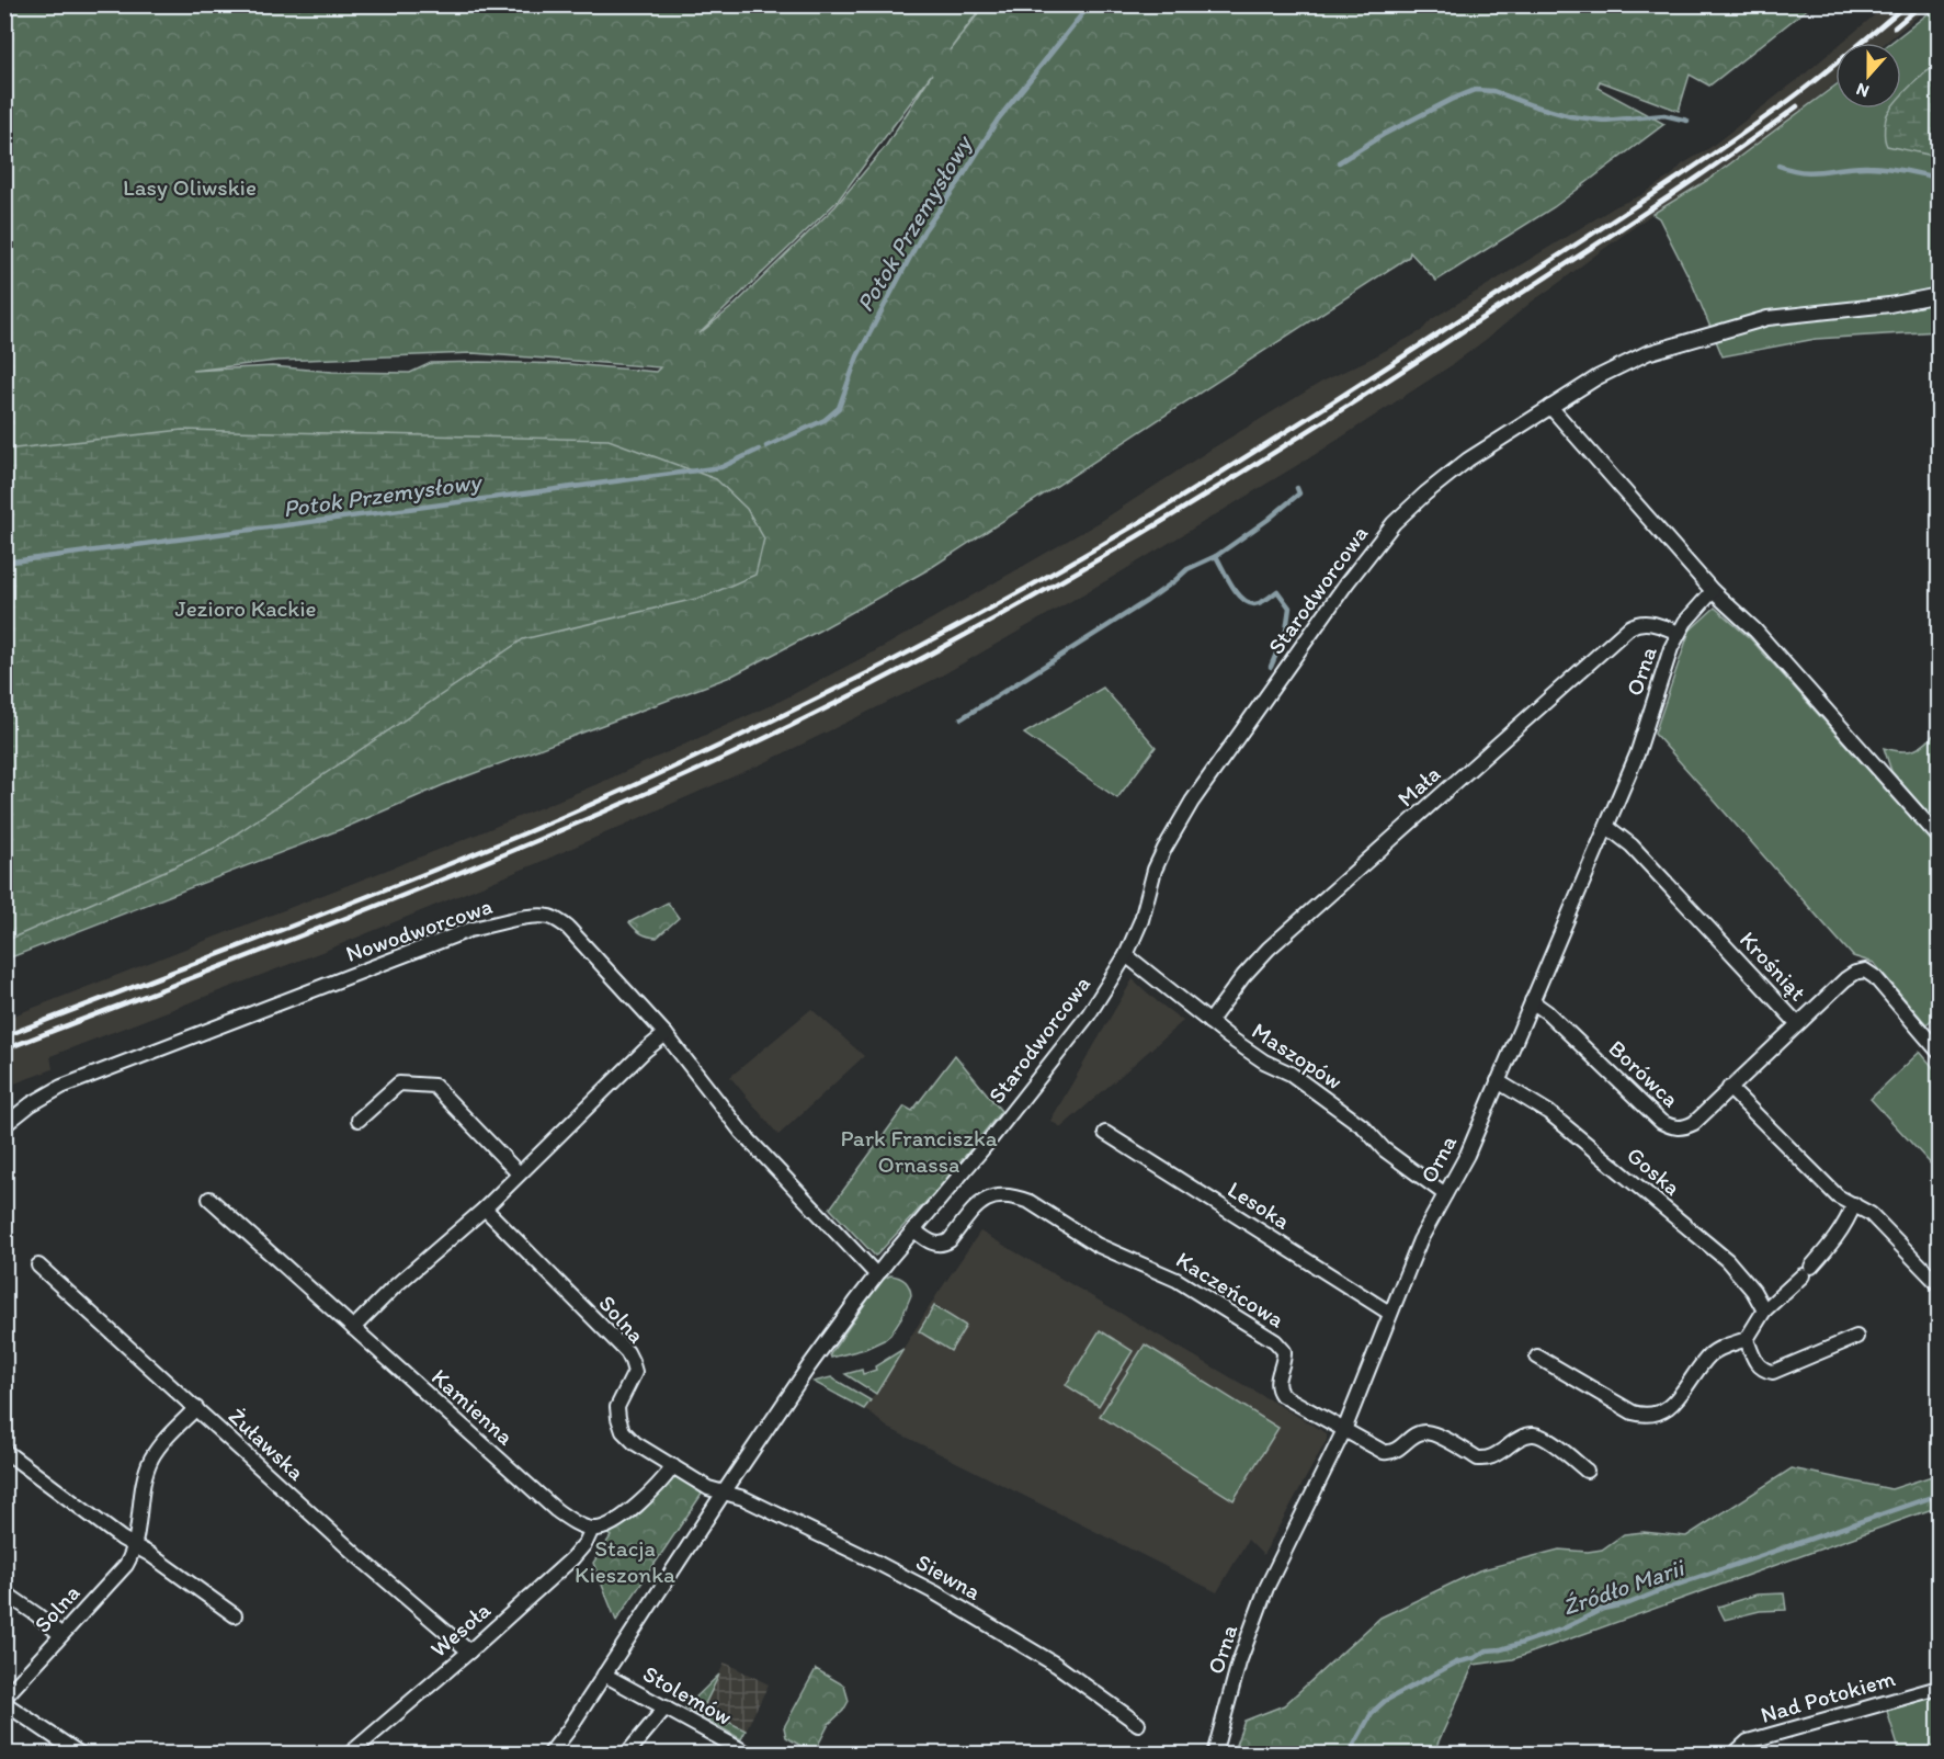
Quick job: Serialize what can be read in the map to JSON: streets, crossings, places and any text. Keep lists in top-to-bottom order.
{
  "streets": {
    "street": [
      "Starodworcowa",
      "Orna",
      "Mała",
      "Nowodworcowa",
      "Krośniąt",
      "Maszopów",
      "Borówca",
      "Goska",
      "Lesoka",
      "Kaczeńcowa",
      "Solna",
      "Kamienna",
      "Żuławska",
      "Siewna",
      "Wesoła",
      "Stolemów",
      "Nad Potokiem"
    ]
  },
  "crossings": [
    ["Starodworcowa", "Nowodworcowa"],
    ["Starodworcowa", "Maszopów"],
    ["Starodworcowa", "Kaczeńcowa"],
    ["Starodworcowa", "Siewna"],
    ["Starodworcowa", "Stolemów"],
    ["Orna", "Mała"],
    ["Orna", "Krośniąt"],
    ["Orna", "Maszopów"],
    ["Orna", "Borówca"],
    ["Orna", "Goska"],
    ["Orna", "Lesoka"],
    ["Orna", "Kaczeńcowa"],
    ["Mała", "Maszopów"],
    ["Krośniąt", "Borówca"],
    ["Solna", "Żuławska"],
    ["Kamienna", "Wesoła"],
    ["Żuławska", "Wesoła"]
  ],
  "water": ["Potok Przemysłowy", "Źródło Marii"],
  "parks": [
    "Lasy Oliwskie",
    "Jezioro Kackie",
    "Park Franciszka Ornassa",
    "Stacja Kieszonka"
  ],
  "north": "bottom"
}
